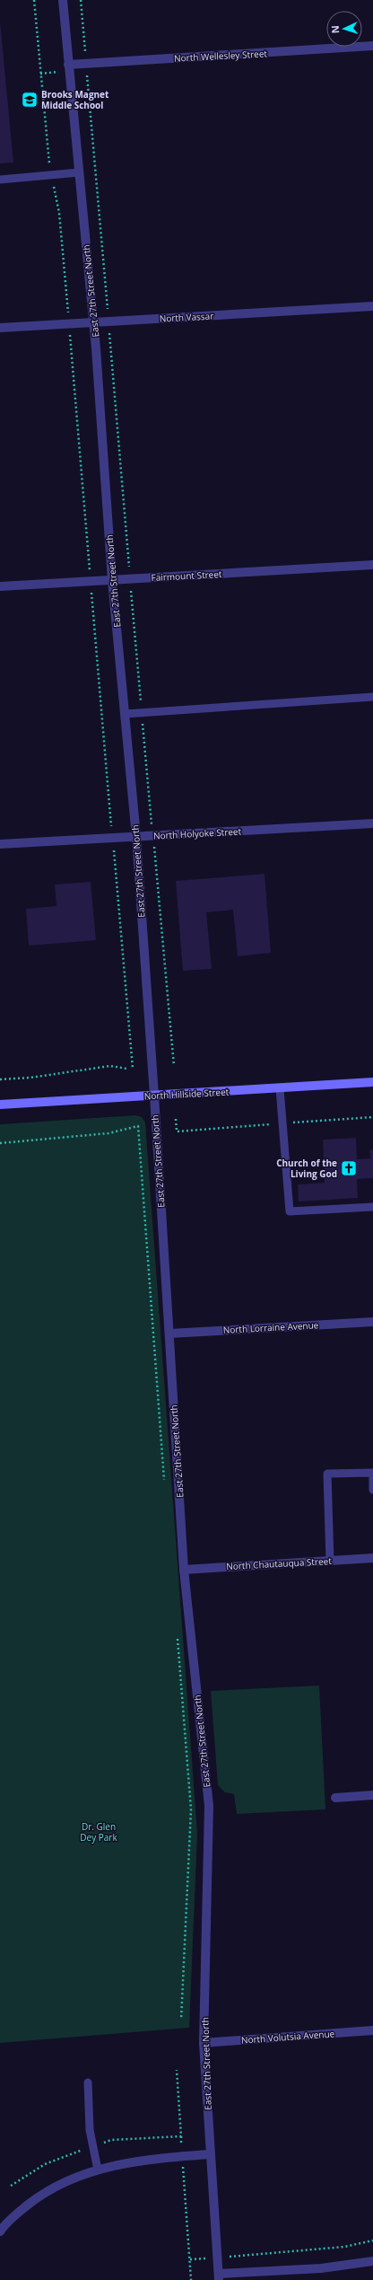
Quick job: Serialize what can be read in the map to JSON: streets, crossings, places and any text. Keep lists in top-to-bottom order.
{
  "streets": {
    "main road": ["North Hillside Street"],
    "street": [
      "North Wellesley Street",
      "East 27th Street North",
      "North Vassar",
      "Fairmount Street",
      "North Holyoke Street",
      "North Lorraine Avenue",
      "North Chautauqua Street",
      "North Volutsia Avenue"
    ]
  },
  "crossings": [
    ["North Wellesley Street", "East 27th Street North"],
    ["East 27th Street North", "North Vassar"],
    ["East 27th Street North", "Fairmount Street"],
    ["East 27th Street North", "North Holyoke Street"],
    ["East 27th Street North", "North Hillside Street"],
    ["East 27th Street North", "North Lorraine Avenue"],
    ["East 27th Street North", "North Chautauqua Street"],
    ["East 27th Street North", "North Volutsia Avenue"]
  ],
  "parks": ["Dr. Glen Dey Park"],
  "places": {
    "school or university": ["Brooks Magnet Middle School"],
    "church": ["Church of the Living God"]
  },
  "north": "left"
}
